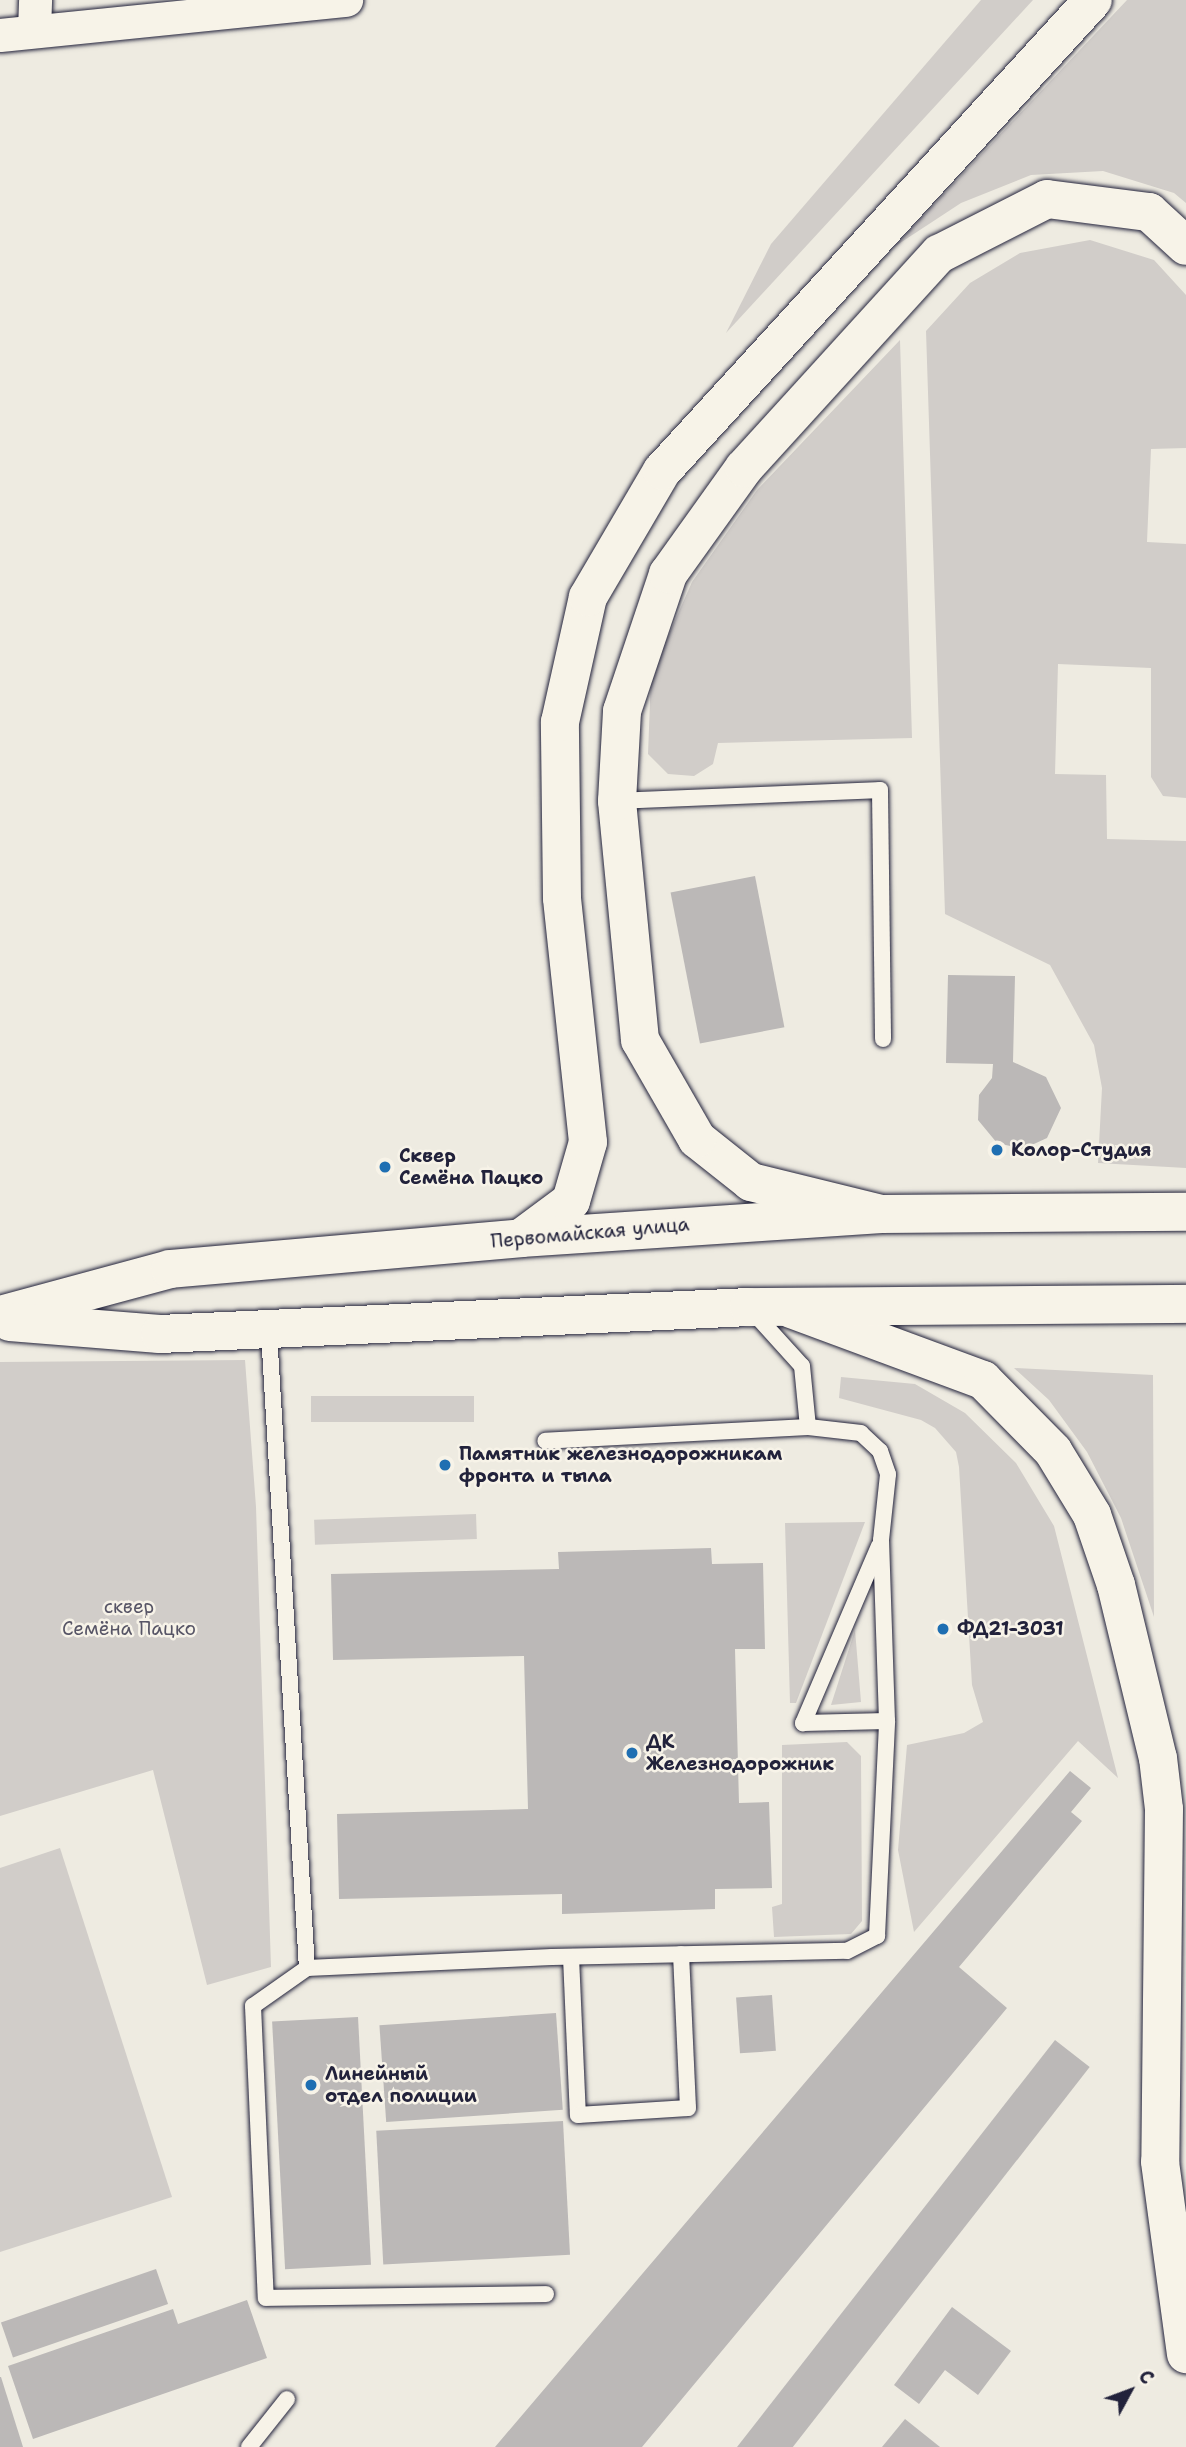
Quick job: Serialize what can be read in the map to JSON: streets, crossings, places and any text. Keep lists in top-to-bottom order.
{
  "streets": {
    "street": ["Первомайская улица"]
  },
  "parks": ["сквер Семёна Пацко"],
  "places": [
    "Колор-Студия",
    "Сквер Семёна Пацко",
    "Памятник железнодорожникам фронта и тыла",
    "ФД21-3031",
    "ДК Железнодорожник",
    "Линейный отдел полиции"
  ],
  "north": "top right"
}
